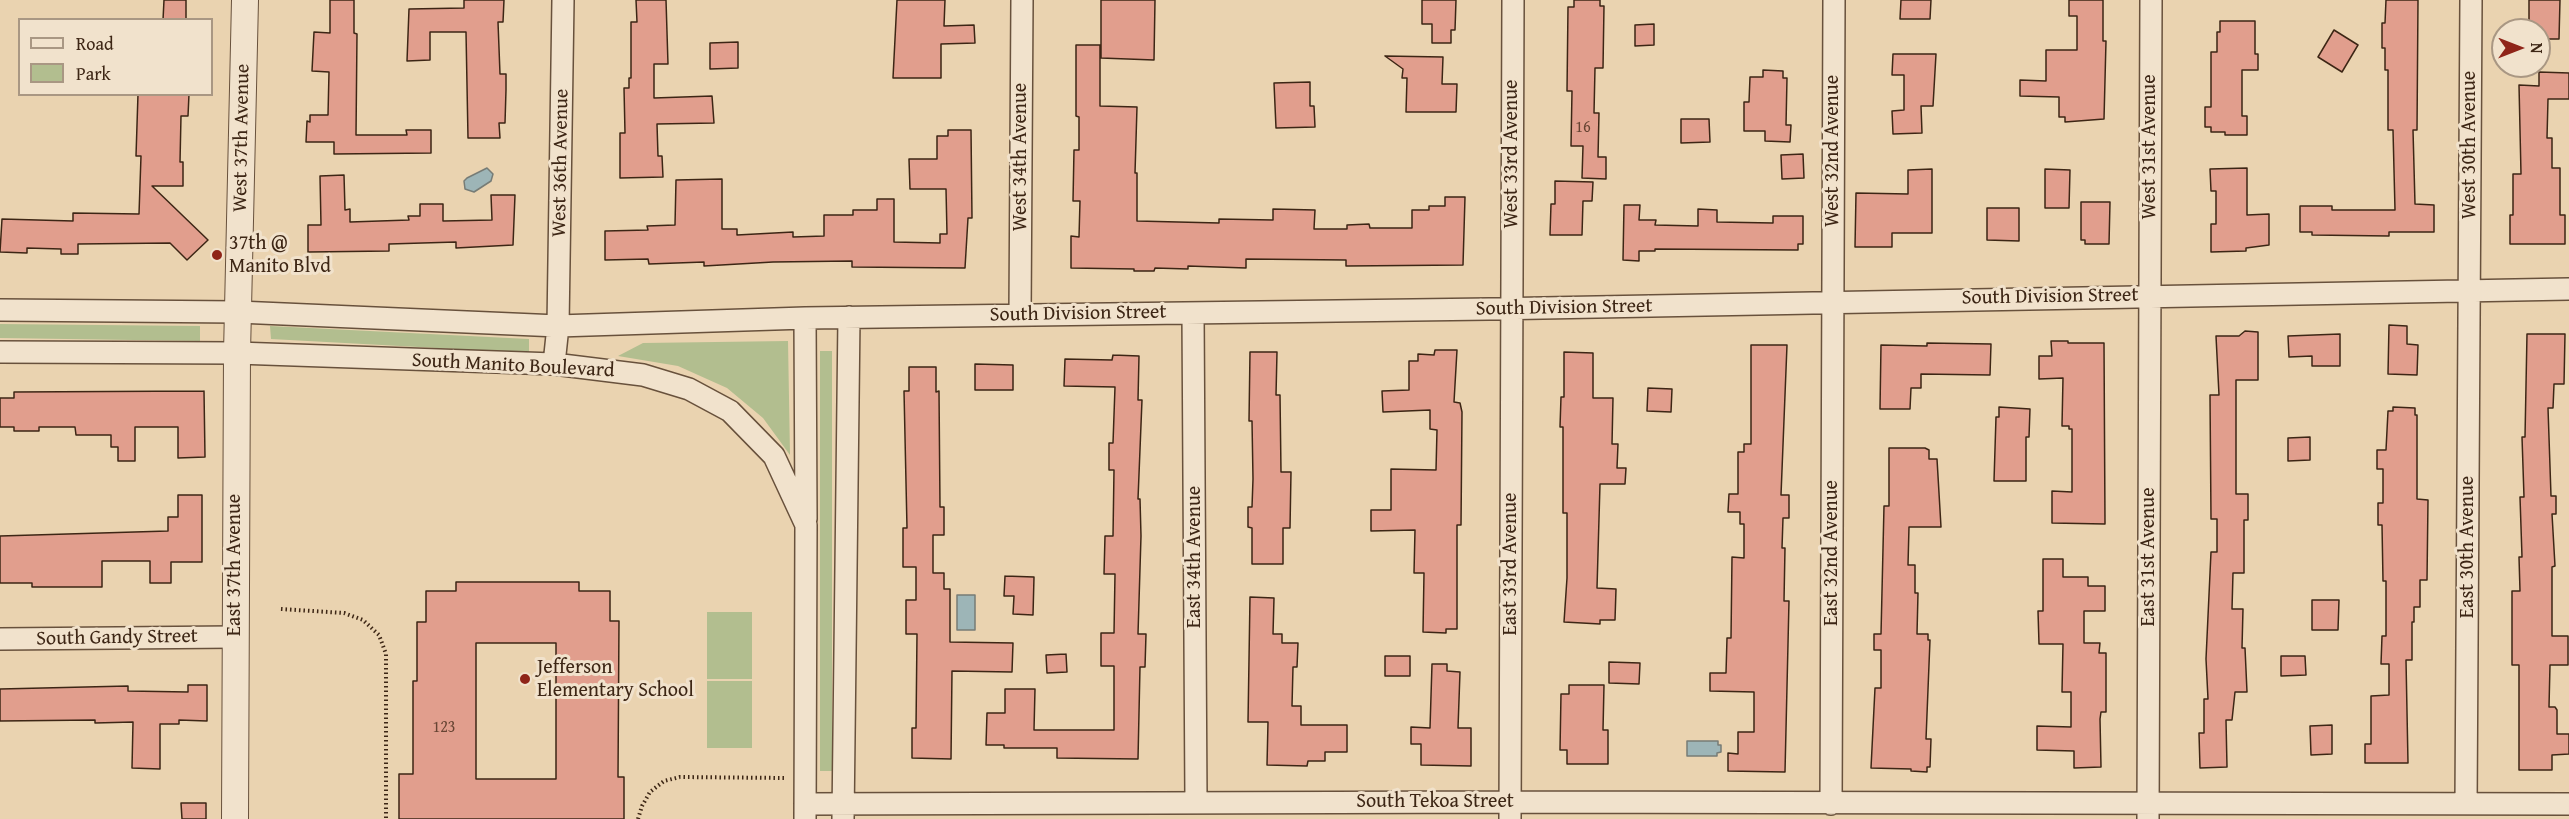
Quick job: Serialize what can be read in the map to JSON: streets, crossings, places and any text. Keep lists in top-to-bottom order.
{
  "streets": {
    "street": [
      "West 37th Avenue",
      "West 30th Avenue",
      "West 31st Avenue",
      "West 32nd Avenue",
      "West 33rd Avenue",
      "West 34th Avenue",
      "West 36th Avenue",
      "South Division Street",
      "South Manito Boulevard",
      "East 30th Avenue",
      "East 32nd Avenue",
      "East 34th Avenue",
      "East 31st Avenue",
      "East 33rd Avenue",
      "East 37th Avenue",
      "South Gandy Street",
      "South Tekoa Street"
    ]
  },
  "crossings": [
    ["West 37th Avenue", "East 37th Avenue"],
    ["West 30th Avenue", "South Division Street"],
    ["West 30th Avenue", "East 30th Avenue"],
    ["West 31st Avenue", "South Division Street"],
    ["West 31st Avenue", "East 31st Avenue"],
    ["West 32nd Avenue", "South Division Street"],
    ["West 32nd Avenue", "East 32nd Avenue"],
    ["West 33rd Avenue", "South Division Street"],
    ["West 33rd Avenue", "East 33rd Avenue"],
    ["West 34th Avenue", "South Division Street"],
    ["West 36th Avenue", "South Division Street"],
    ["West 36th Avenue", "South Manito Boulevard"],
    ["South Division Street", "East 30th Avenue"],
    ["South Division Street", "East 32nd Avenue"],
    ["South Division Street", "East 34th Avenue"],
    ["South Division Street", "East 31st Avenue"],
    ["South Division Street", "East 33rd Avenue"],
    ["South Manito Boulevard", "East 37th Avenue"],
    ["South Manito Boulevard", "South Tekoa Street"],
    ["East 30th Avenue", "South Tekoa Street"],
    ["East 32nd Avenue", "South Tekoa Street"],
    ["East 34th Avenue", "South Tekoa Street"],
    ["East 31st Avenue", "South Tekoa Street"],
    ["East 33rd Avenue", "South Tekoa Street"],
    ["East 37th Avenue", "South Gandy Street"]
  ],
  "places": ["37th @ Manito Blvd", "Jefferson Elementary School"],
  "house_numbers": ["16", "123"],
  "legend": ["Road", "Park"],
  "north": "right"
}
